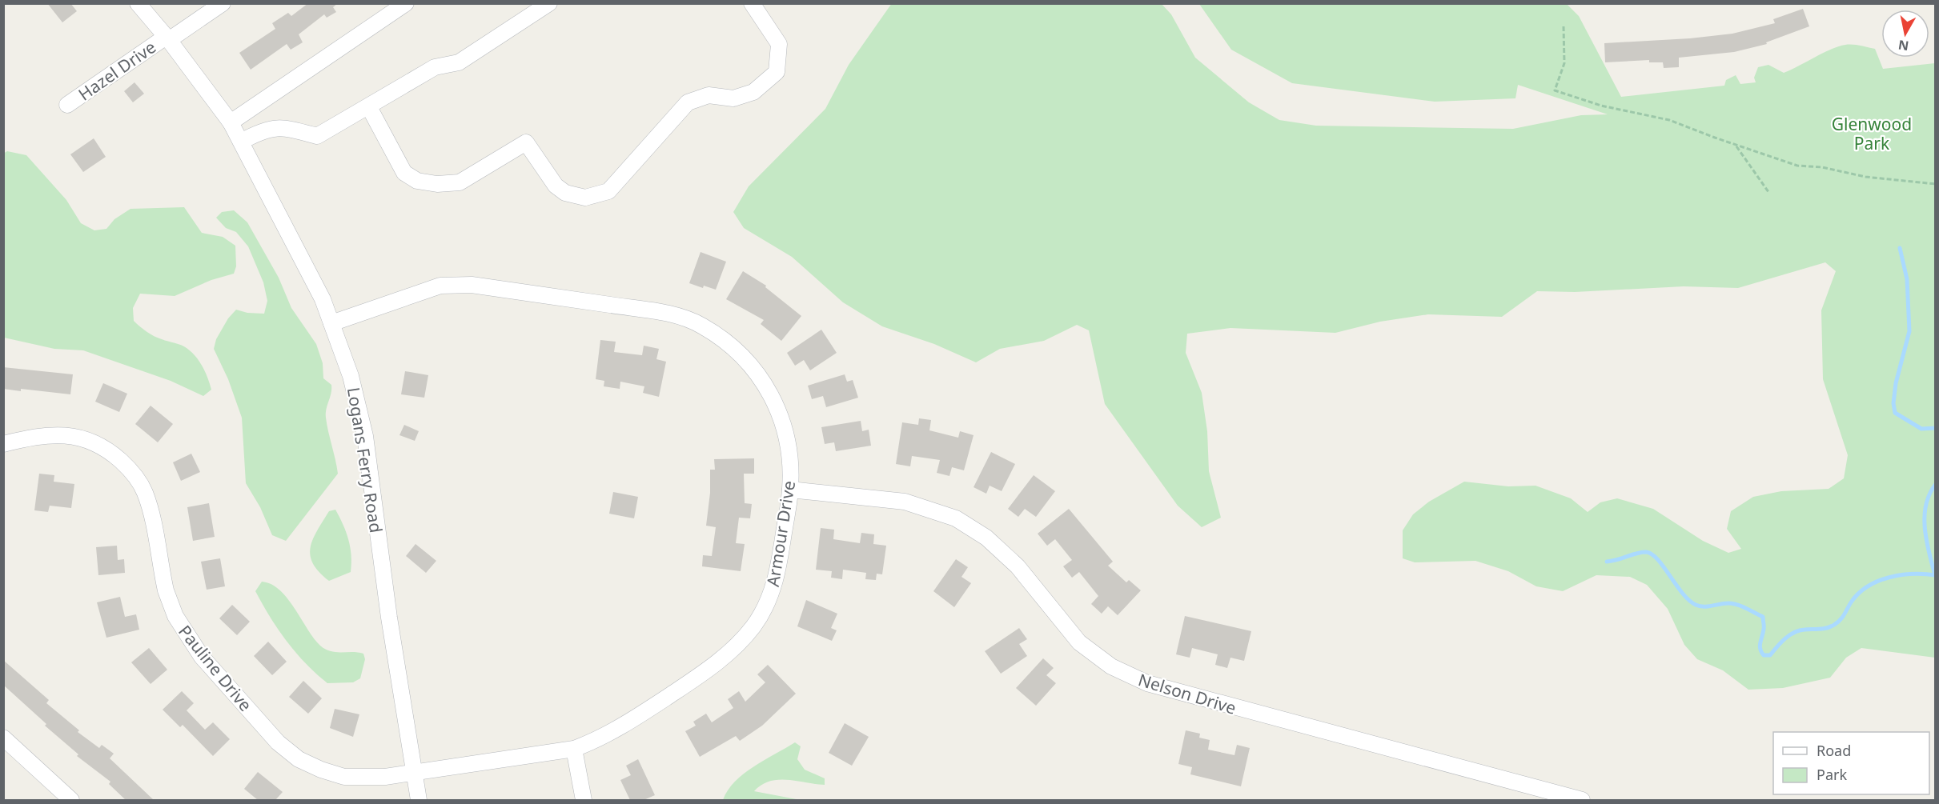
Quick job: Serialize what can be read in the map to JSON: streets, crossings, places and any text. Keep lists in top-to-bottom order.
{
  "streets": {
    "street": [
      "Hazel Drive",
      "Logans Ferry Road",
      "Armour Drive",
      "Pauline Drive",
      "Nelson Drive"
    ]
  },
  "crossings": [
    ["Hazel Drive", "Logans Ferry Road"],
    ["Logans Ferry Road", "Armour Drive"],
    ["Logans Ferry Road", "Pauline Drive"],
    ["Armour Drive", "Pauline Drive"],
    ["Armour Drive", "Nelson Drive"]
  ],
  "parks": ["Glenwood Park"],
  "legend": ["Road", "Park"],
  "north": "bottom"
}
